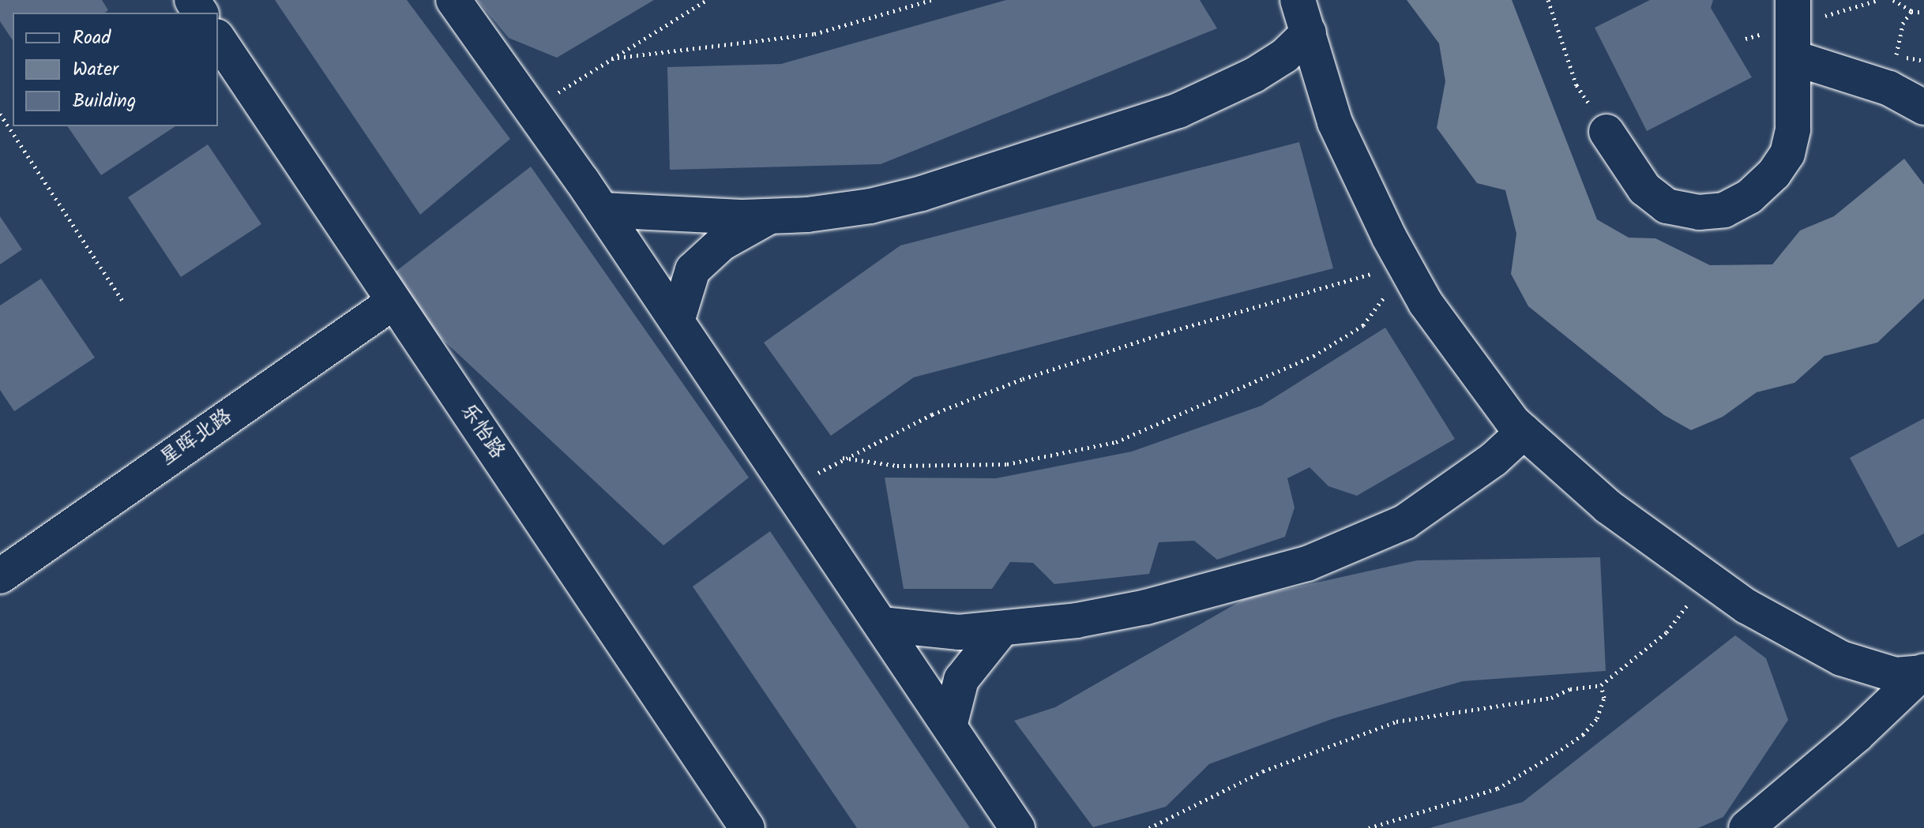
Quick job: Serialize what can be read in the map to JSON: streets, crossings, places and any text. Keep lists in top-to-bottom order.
{
  "streets": {
    "street": ["乐怡路", "星晖北路"]
  },
  "crossings": [
    ["乐怡路", "星晖北路"]
  ],
  "legend": ["Road", "Water", "Building"]
}
